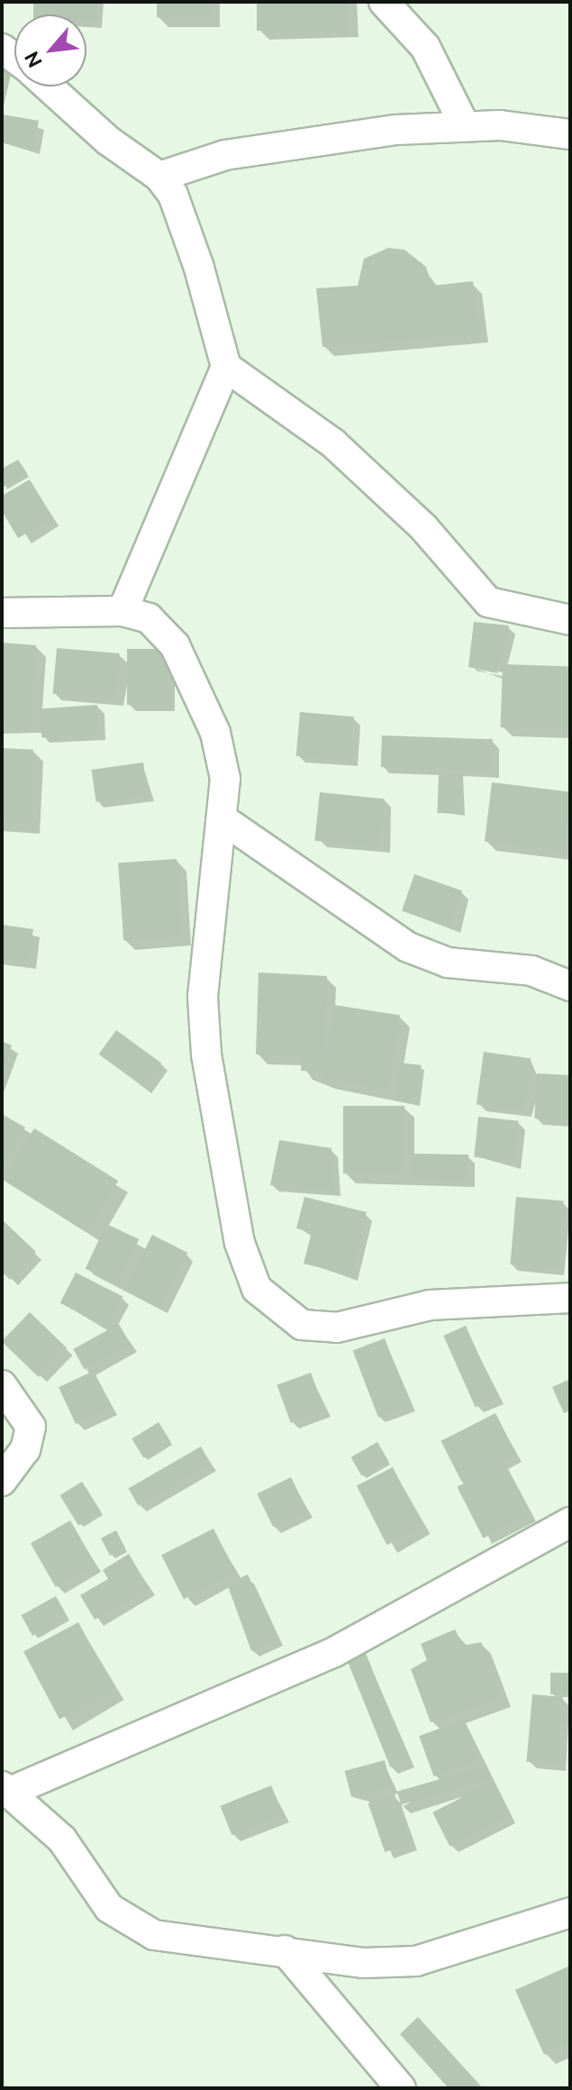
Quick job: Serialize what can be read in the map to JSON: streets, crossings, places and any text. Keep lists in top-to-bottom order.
{
  "north": "bottom left"
}
